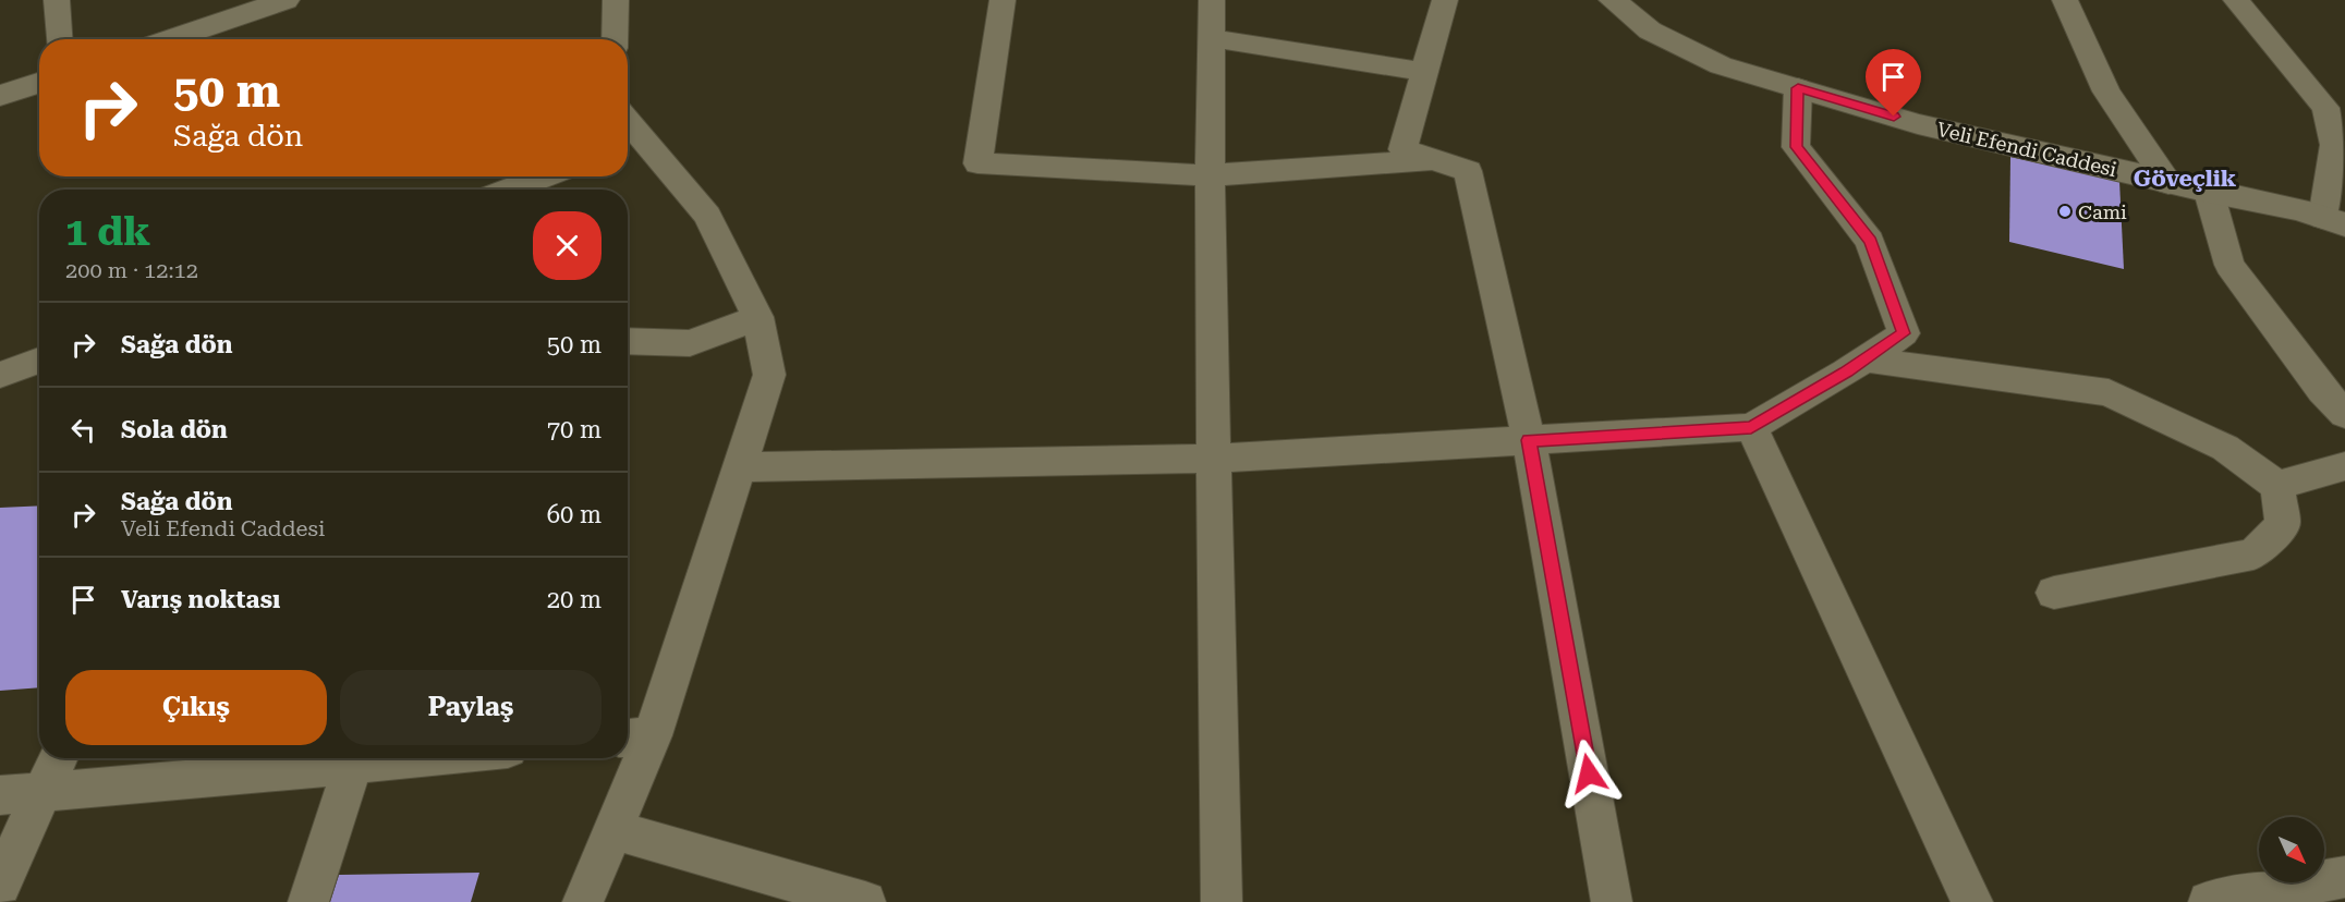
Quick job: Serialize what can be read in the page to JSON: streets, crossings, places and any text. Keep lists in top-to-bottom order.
{
  "streets": {
    "street": ["Veli Efendi Caddesi"]
  },
  "districts": ["Göveçlik"],
  "places": ["Cami"],
  "north": "bottom right",
  "page": {
    "turn": ["50 m", "Sağa dön"],
    "heading": ["1 dk", "200 m · 12:12"],
    "list": [
      {
        "name": "Sağa dön",
        "value": "50 m"
      },
      {
        "name": "Sola dön",
        "value": "70 m"
      },
      {
        "name": "Sağa dön",
        "note": "Veli Efendi Caddesi",
        "value": "60 m"
      },
      {
        "name": "Varış noktası",
        "value": "20 m"
      }
    ],
    "buttons": ["Çıkış", "Paylaş"]
  }
}
